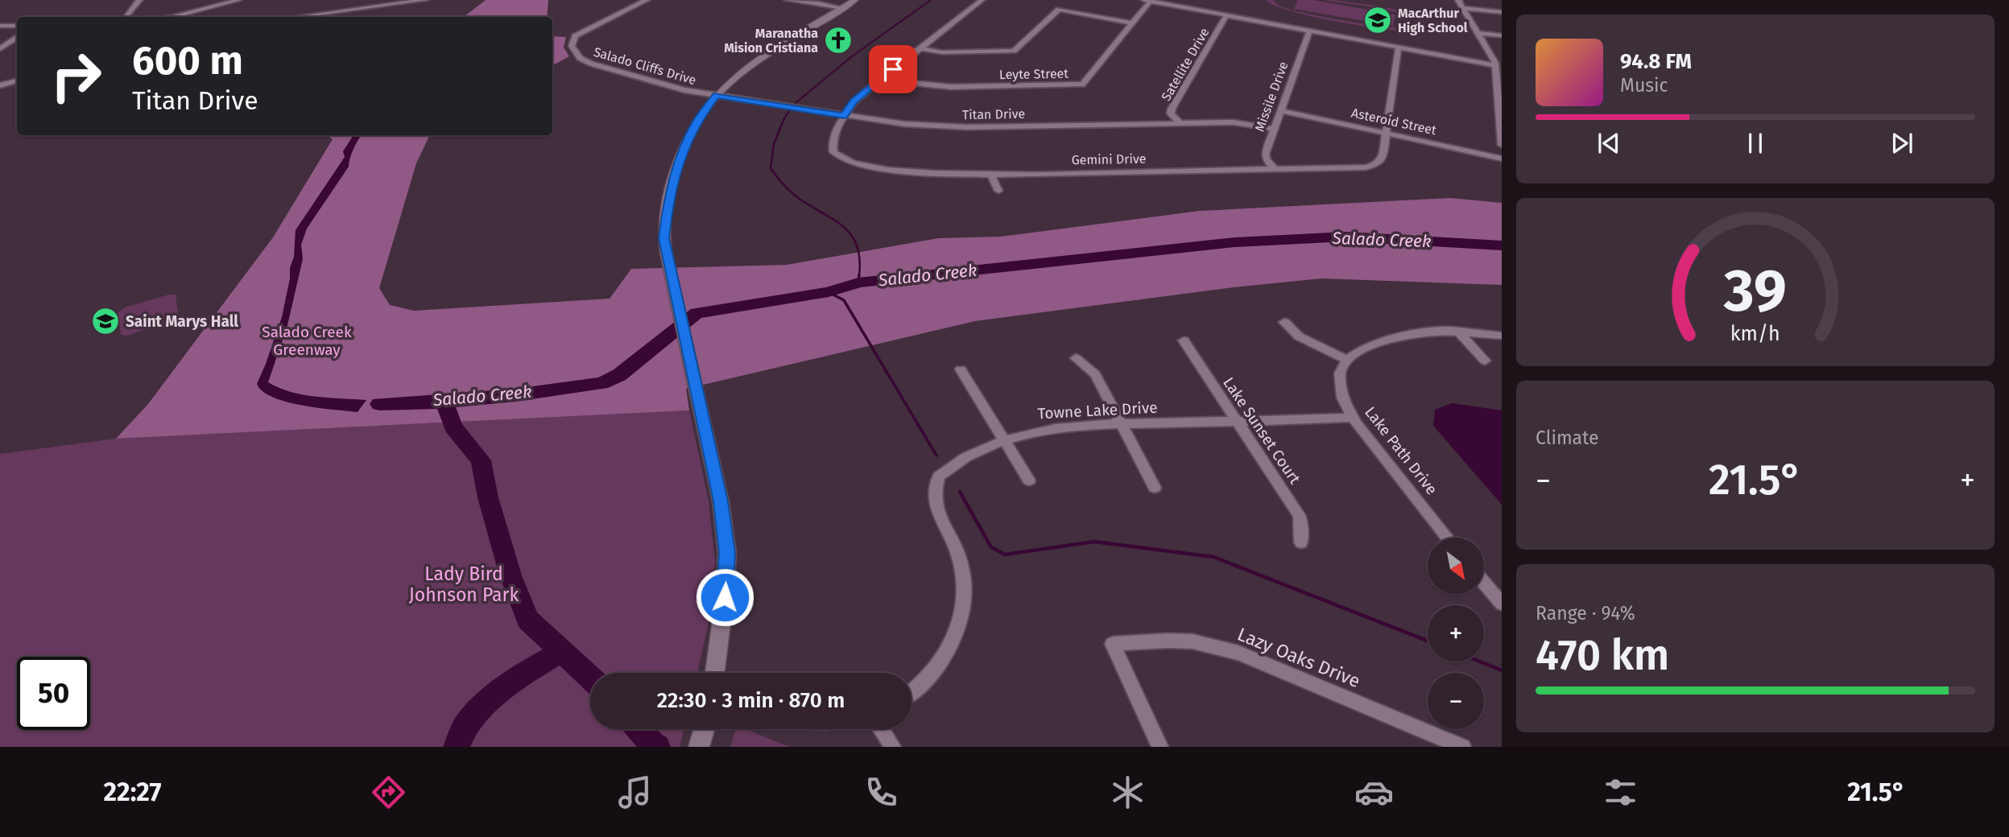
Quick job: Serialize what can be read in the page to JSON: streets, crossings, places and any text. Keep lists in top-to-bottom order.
{
  "streets": {
    "street": [
      "Satellite Drive",
      "Salado Cliffs Drive",
      "Leyte Street",
      "Missile Drive",
      "Titan Drive",
      "Asteroid Street",
      "Gemini Drive",
      "Towne Lake Drive",
      "Lake Sunset Court",
      "Lake Path Drive",
      "Lazy Oaks Drive"
    ]
  },
  "crossings": [
    ["Satellite Drive", "Titan Drive"],
    ["Salado Cliffs Drive", "Titan Drive"],
    ["Missile Drive", "Titan Drive"],
    ["Missile Drive", "Asteroid Street"],
    ["Missile Drive", "Gemini Drive"],
    ["Titan Drive", "Gemini Drive"],
    ["Asteroid Street", "Gemini Drive"],
    ["Towne Lake Drive", "Lake Sunset Court"],
    ["Towne Lake Drive", "Lake Path Drive"]
  ],
  "water": ["Salado Creek"],
  "parks": ["Salado Creek Greenway", "Lady Bird Johnson Park"],
  "places": {
    "school or university": ["MacArthur High School", "Saint Marys Hall"],
    "church": ["Maranatha Mision Cristiana"]
  },
  "north": "bottom right",
  "page": {
    "turn": ["600 m", "Titan Drive"],
    "song": ["94.8 FM", "Music"],
    "tile": [
      "Climate",
      ["Range · 94%", "470 km"]
    ],
    "heat": ["−", "21.5°", "+"],
    "map_buttons": ["+", "−"],
    "limit": "50",
    "trip": "22:30 · 3 min · 870 m",
    "tabs": ["22:27", "21.5°"],
    "gauge": ["39", "km/h"]
  }
}
